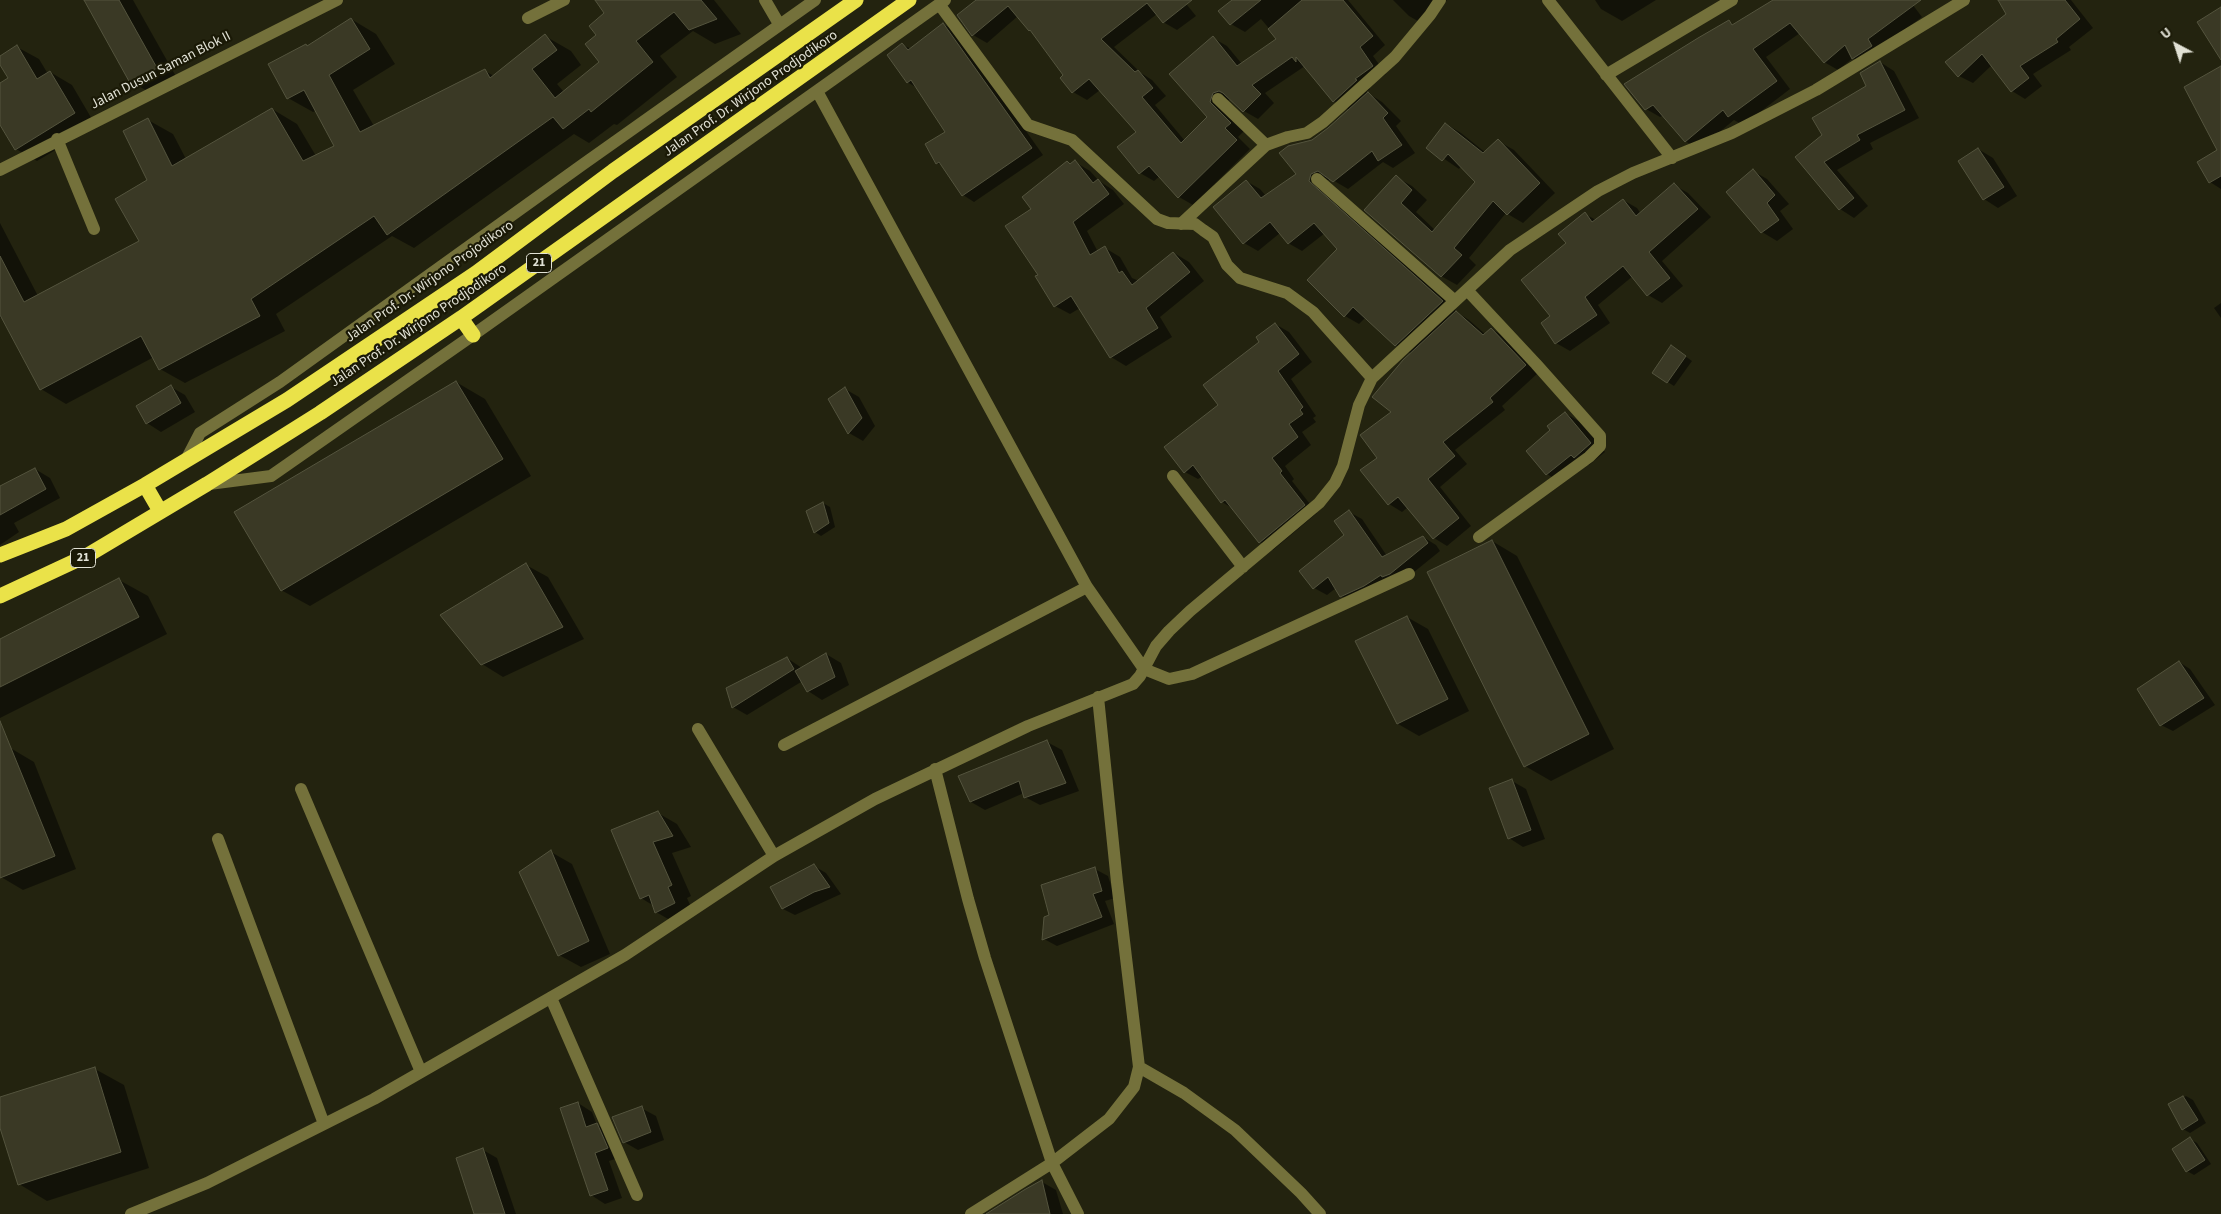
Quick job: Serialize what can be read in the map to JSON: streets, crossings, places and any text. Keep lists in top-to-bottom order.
{
  "streets": {
    "highway": ["Jalan Prof. Dr. Wirjono Prodjodikoro", "21", "Jalan Prof. Dr. Wirjono Projodikoro"],
    "street": ["Jalan Dusun Saman Blok II"]
  },
  "crossings": [
    ["Jalan Prof. Dr. Wirjono Prodjodikoro", "21"]
  ],
  "north": "top left"
}
